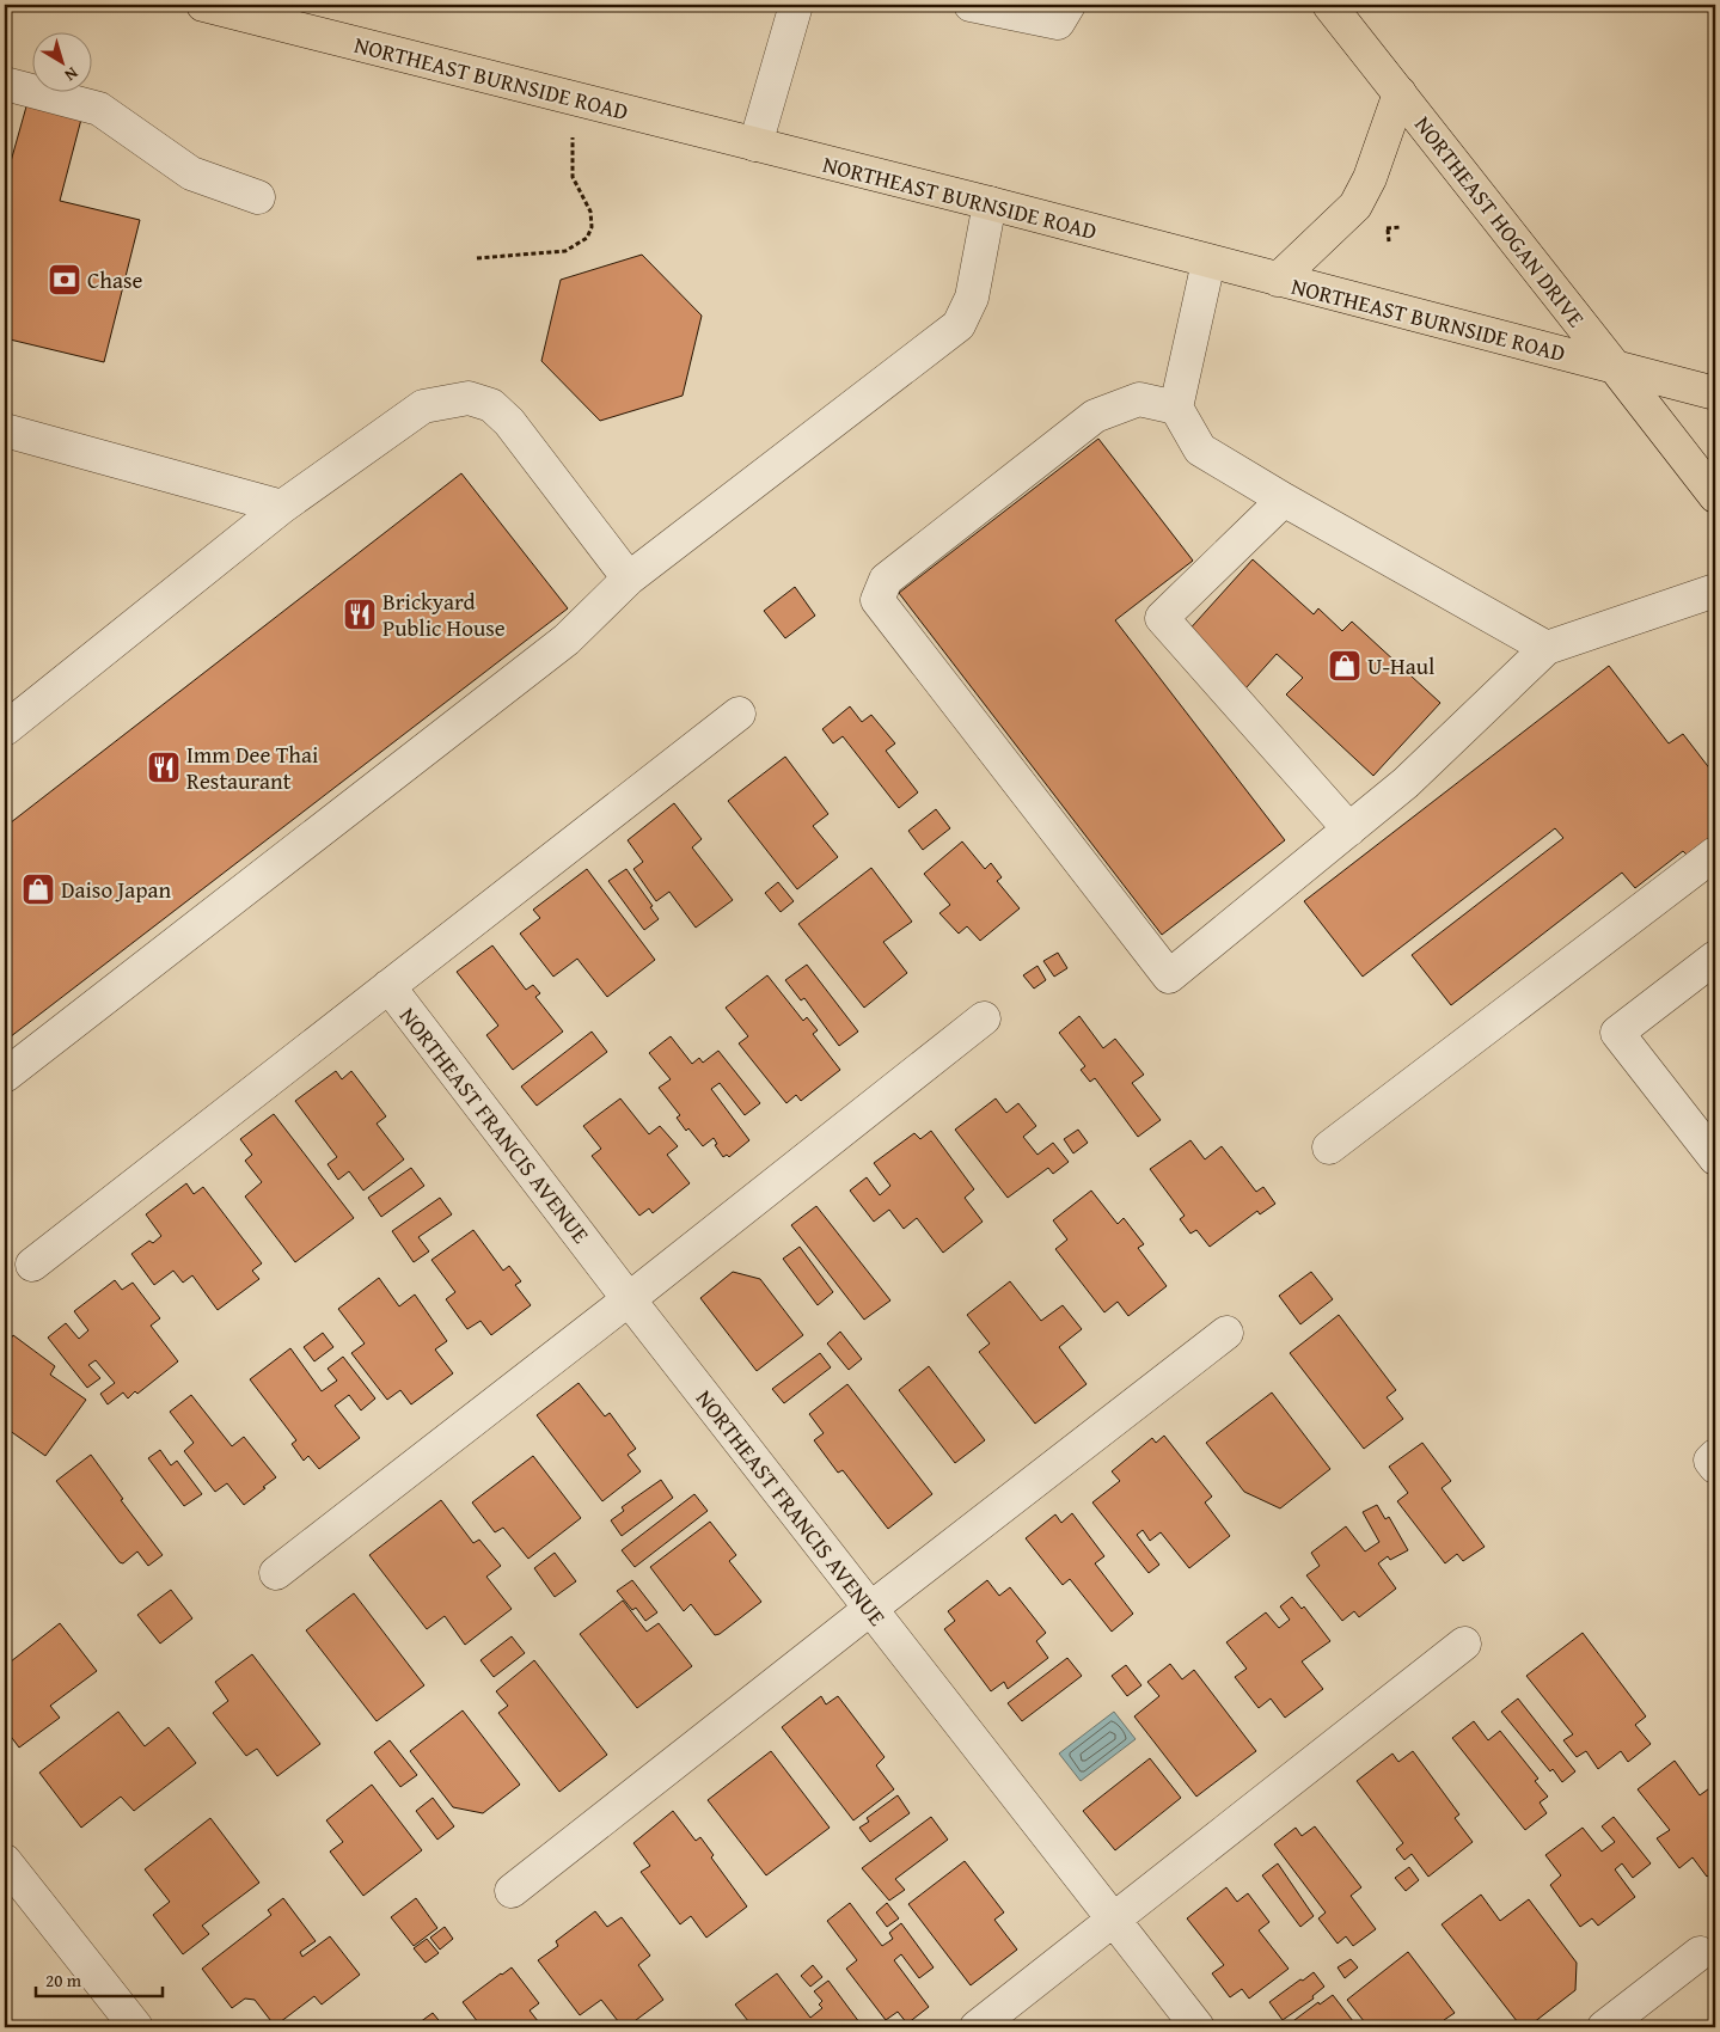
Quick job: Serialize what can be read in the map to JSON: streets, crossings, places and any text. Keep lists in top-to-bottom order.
{
  "streets": {
    "main road": ["NORTHEAST BURNSIDE ROAD", "NORTHEAST HOGAN DRIVE"],
    "street": ["NORTHEAST FRANCIS AVENUE"]
  },
  "crossings": [
    ["NORTHEAST BURNSIDE ROAD", "NORTHEAST HOGAN DRIVE"]
  ],
  "places": {
    "bank": ["Chase"],
    "restaurant": ["Brickyard Public House", "Imm Dee Thai Restaurant"],
    "shop": ["U-Haul", "Daiso Japan"]
  },
  "scale_bar": "20 m",
  "north": "bottom right"
}
